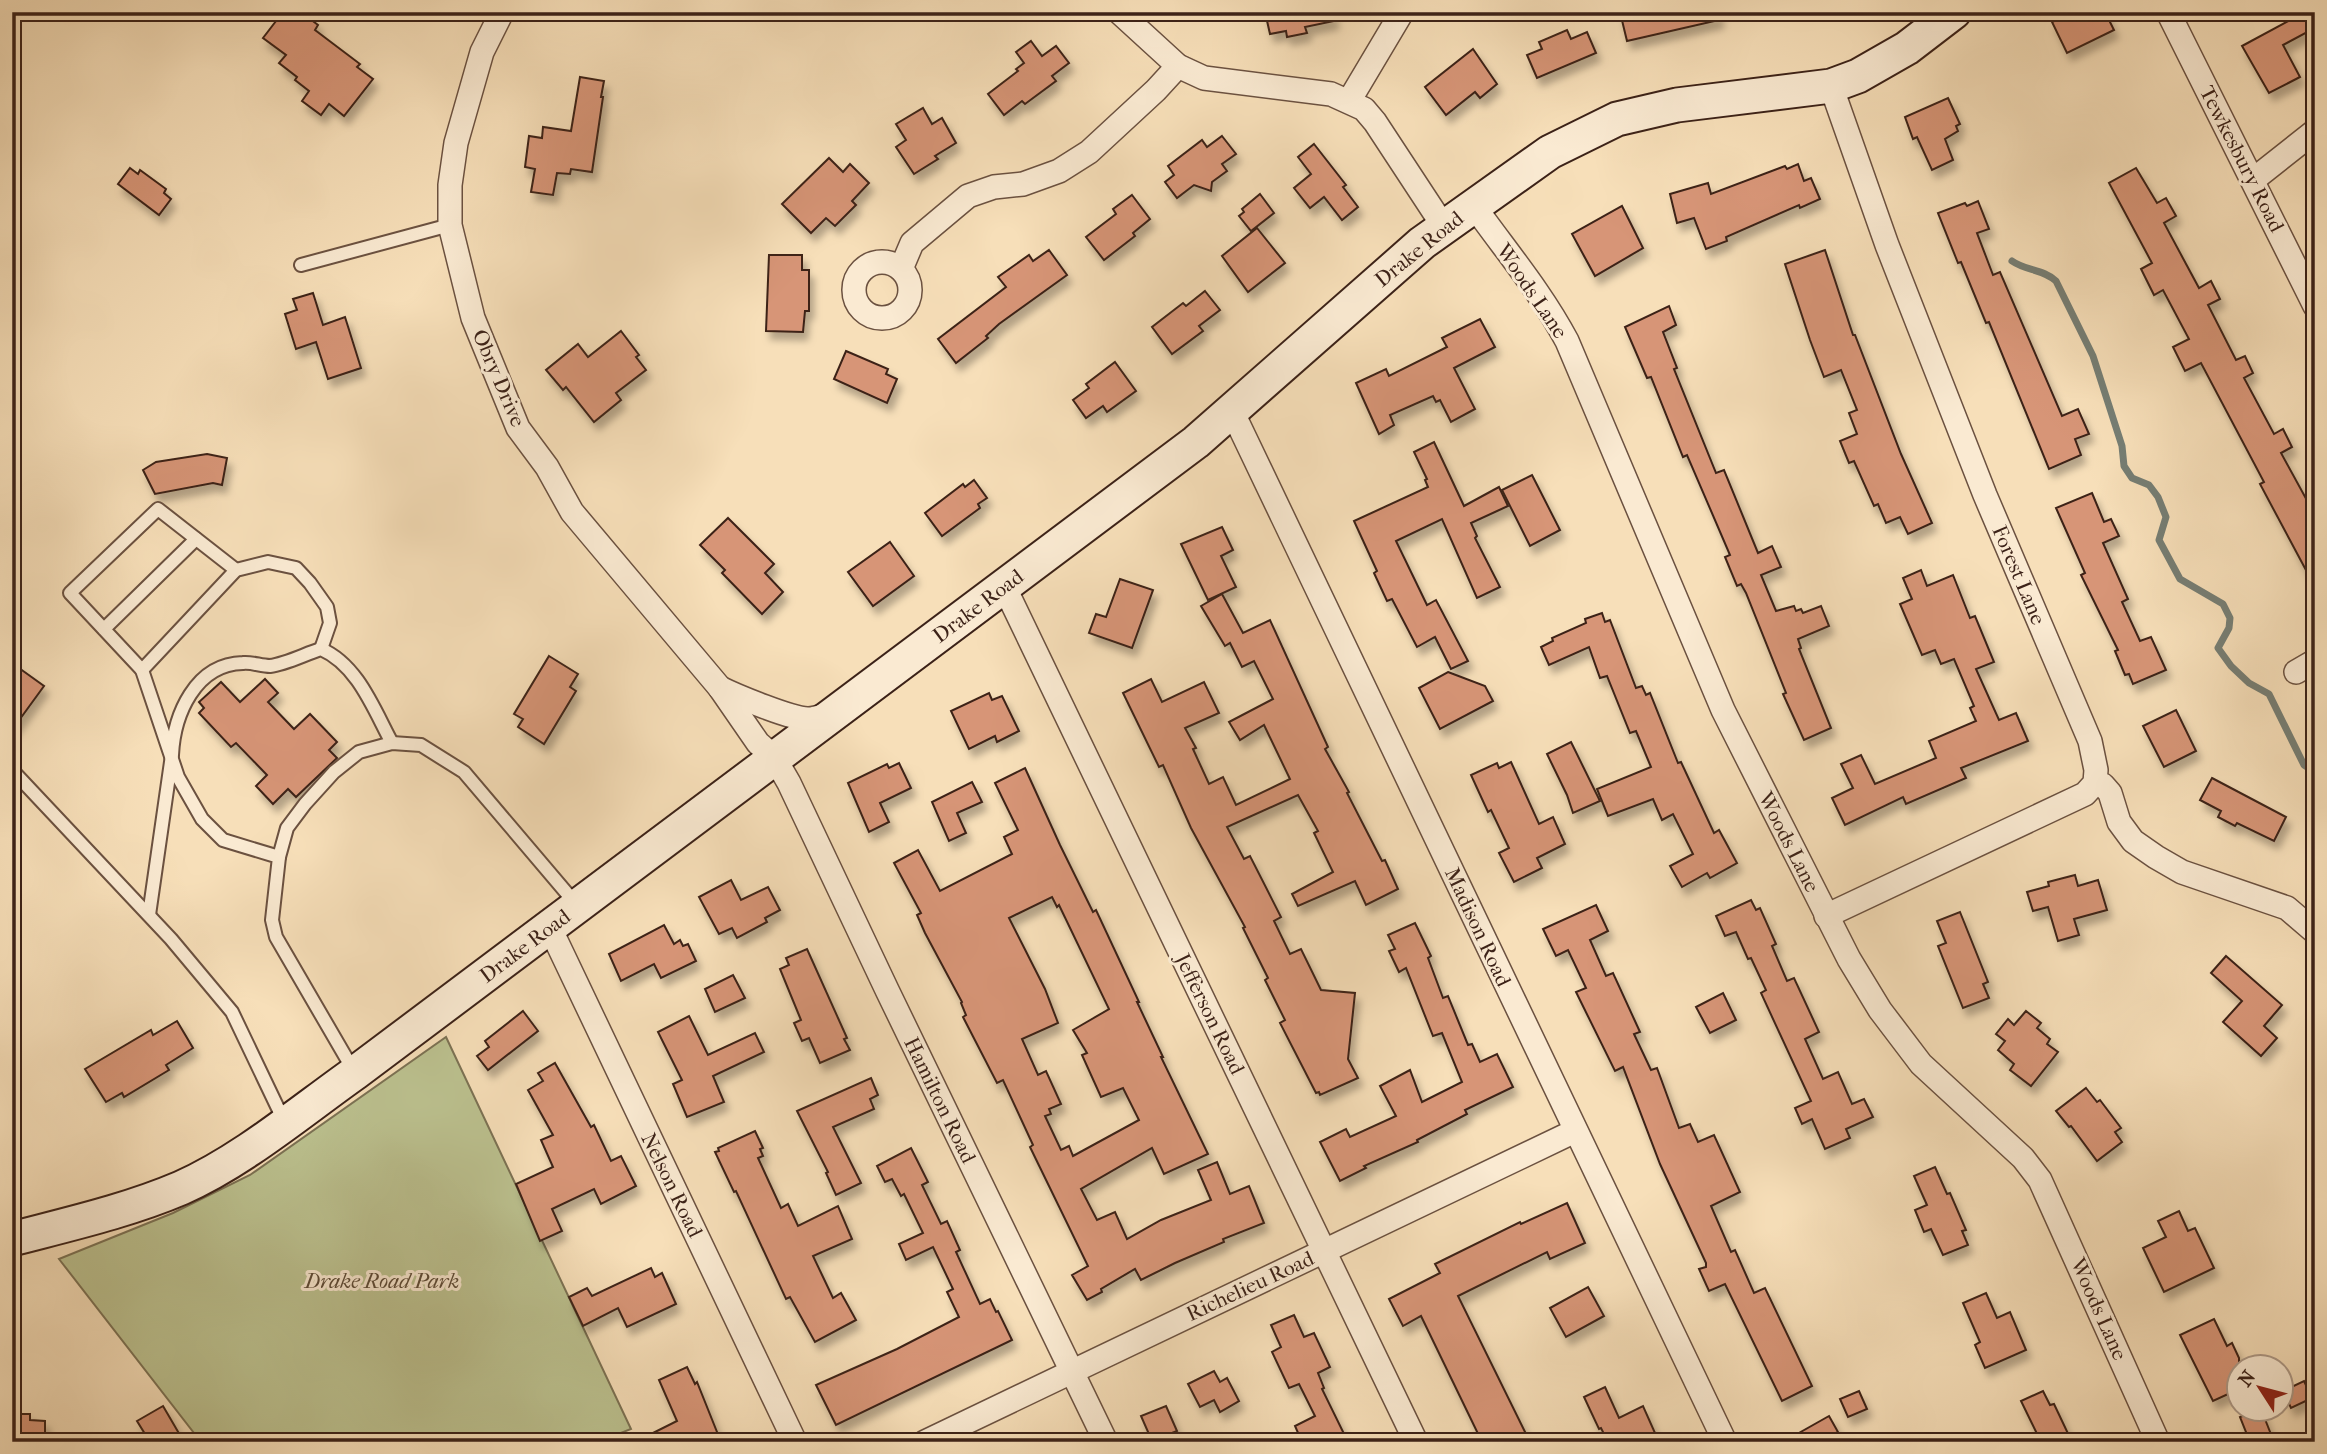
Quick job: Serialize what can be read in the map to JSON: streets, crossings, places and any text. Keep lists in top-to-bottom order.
{
  "streets": {
    "street": [
      "Tewkesbury Road",
      "Drake Road",
      "Woods Lane",
      "Obry Drive",
      "Forest Lane",
      "Madison Road",
      "Jefferson Road",
      "Hamilton Road",
      "Nelson Road",
      "Richelieu Road"
    ]
  },
  "crossings": [
    ["Drake Road", "Woods Lane"],
    ["Drake Road", "Obry Drive"],
    ["Drake Road", "Forest Lane"],
    ["Drake Road", "Madison Road"],
    ["Drake Road", "Jefferson Road"],
    ["Drake Road", "Hamilton Road"],
    ["Drake Road", "Nelson Road"],
    ["Obry Drive", "Hamilton Road"],
    ["Madison Road", "Richelieu Road"],
    ["Jefferson Road", "Richelieu Road"],
    ["Hamilton Road", "Richelieu Road"]
  ],
  "parks": ["Drake Road Park"],
  "north": "top left"
}
